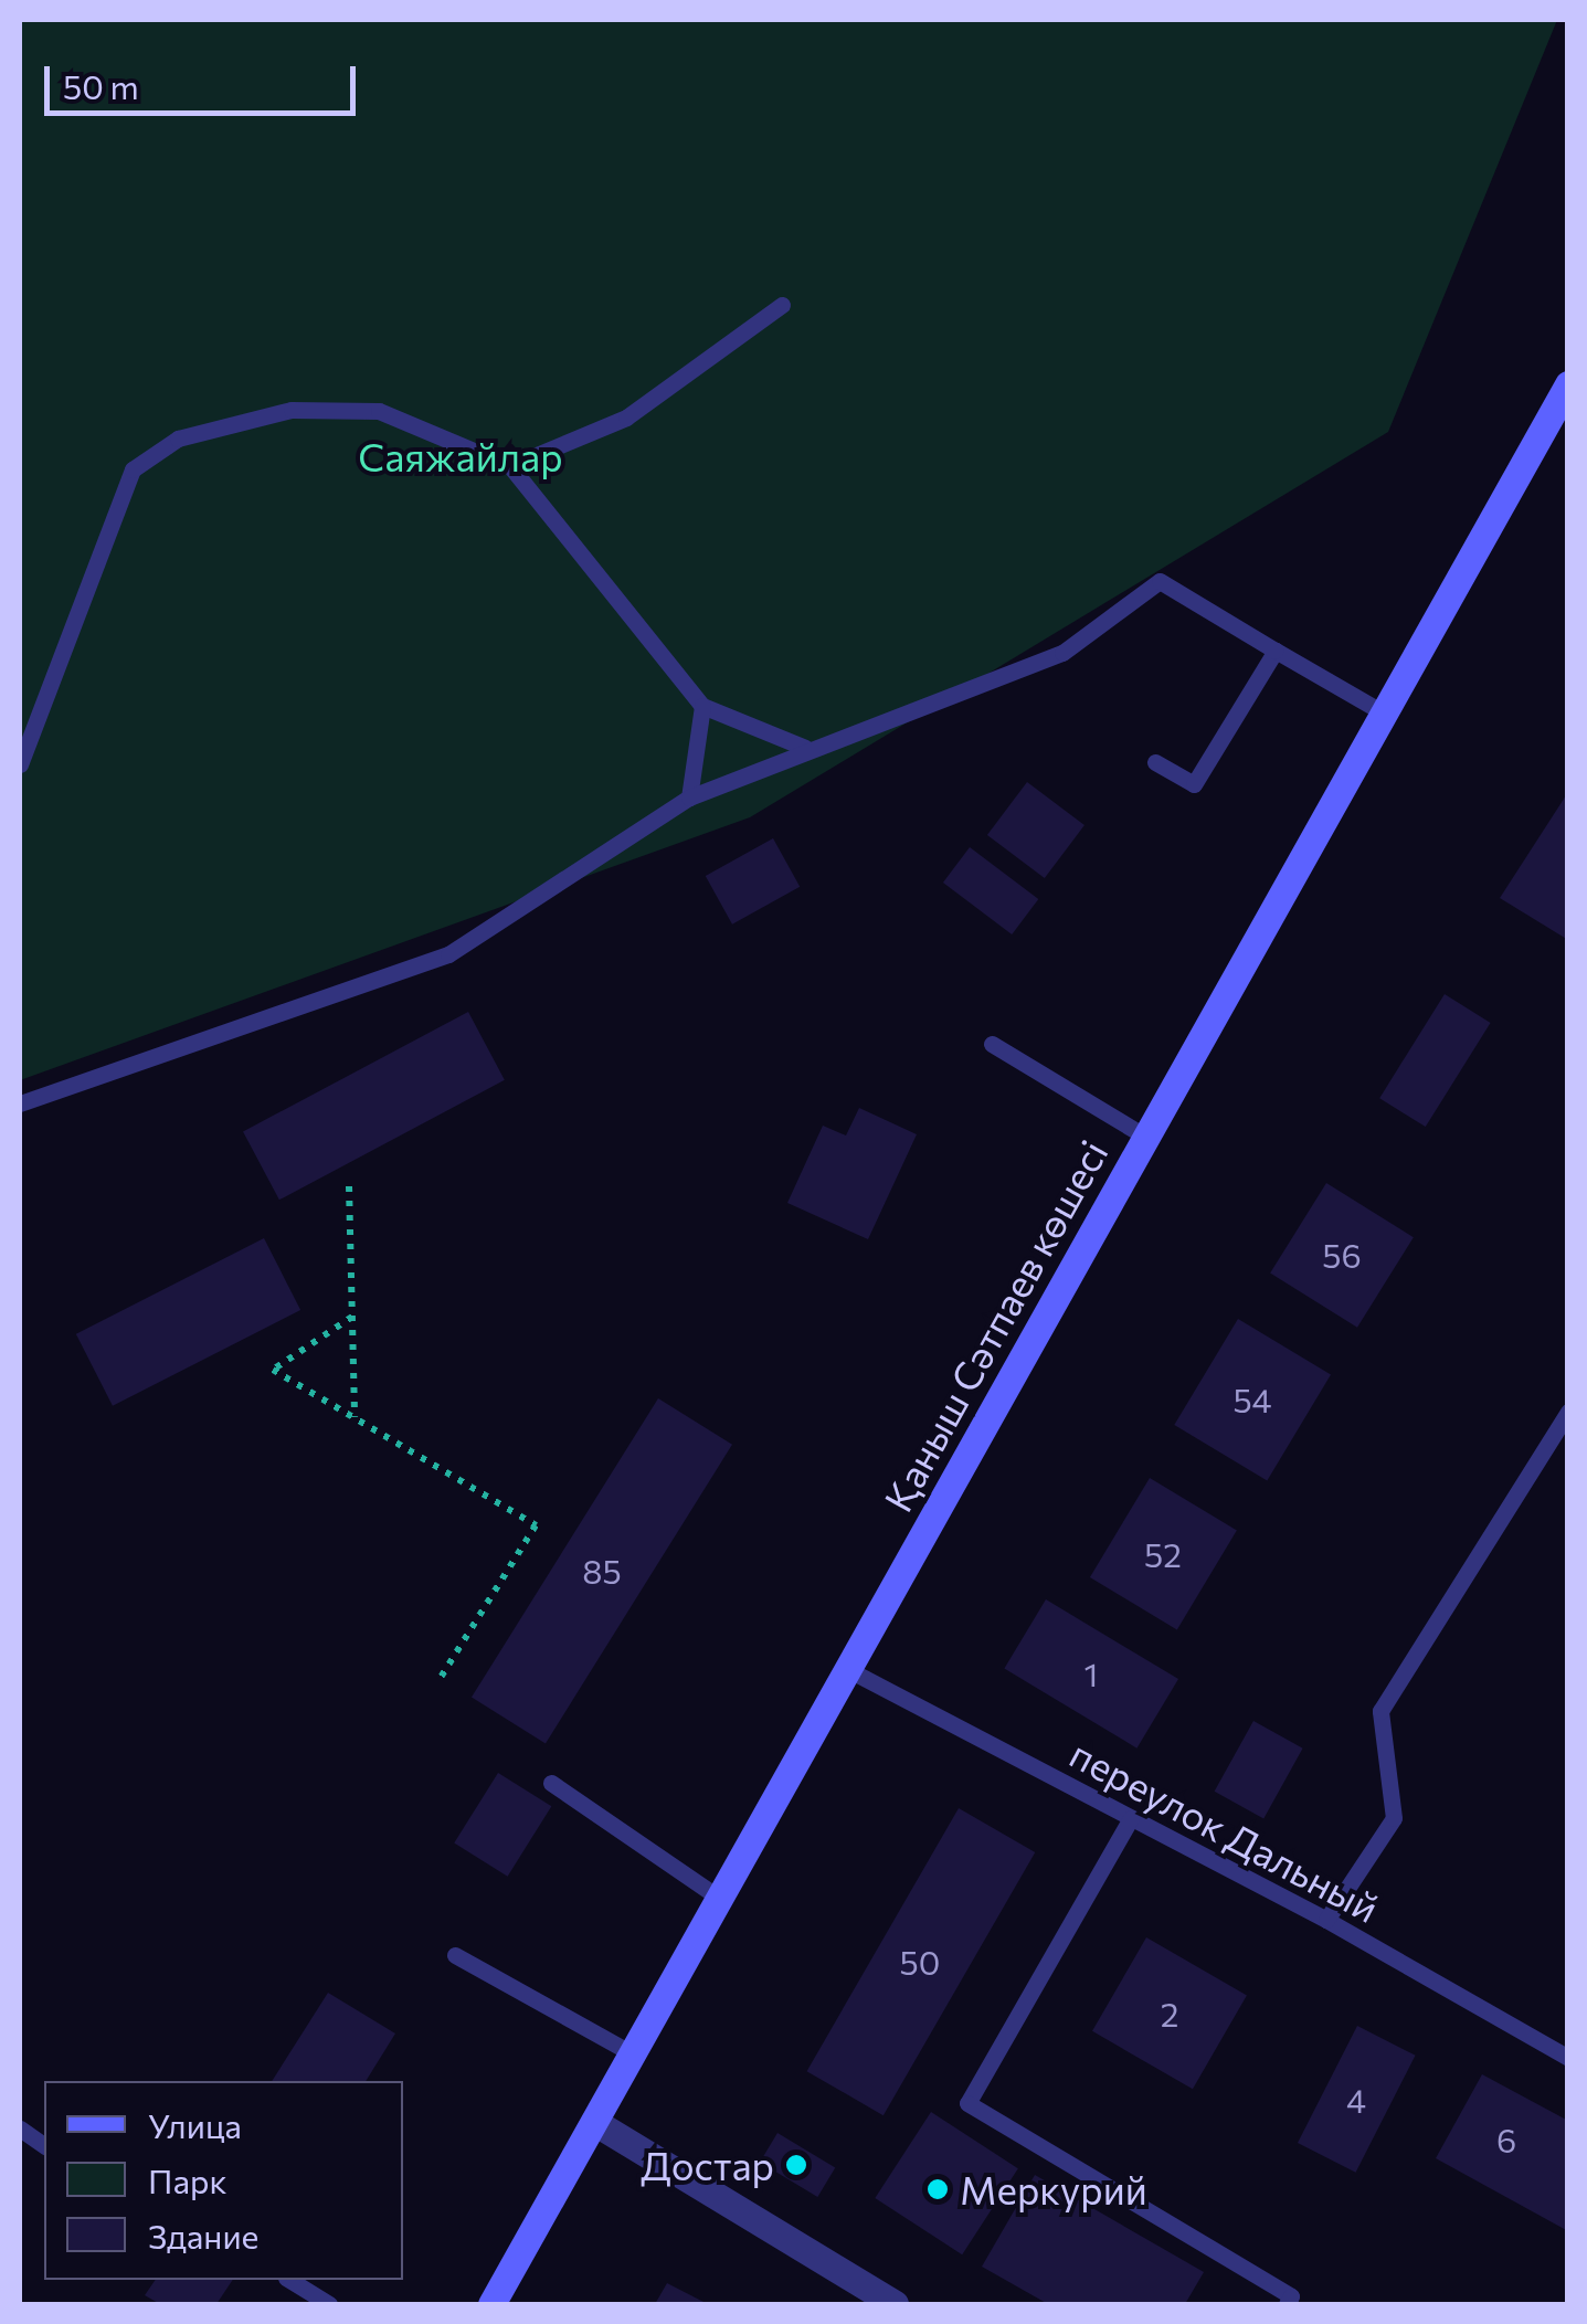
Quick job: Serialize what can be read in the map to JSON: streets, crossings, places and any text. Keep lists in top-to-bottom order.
{
  "streets": {
    "street": ["Қаныш Сәтпаев көшесі"],
    "lane": ["переулок Дальный"]
  },
  "crossings": [
    ["Қаныш Сәтпаев көшесі", "переулок Дальный"]
  ],
  "parks": ["Саяжайлар"],
  "places": ["Достар", "Меркурий"],
  "house_numbers": [
    "56",
    "54",
    "52",
    "85",
    "1",
    "50",
    "2",
    "4",
    "6"
  ],
  "legend": ["Улица", "Парк", "Здание"],
  "scale_bar": "50 m"
}
